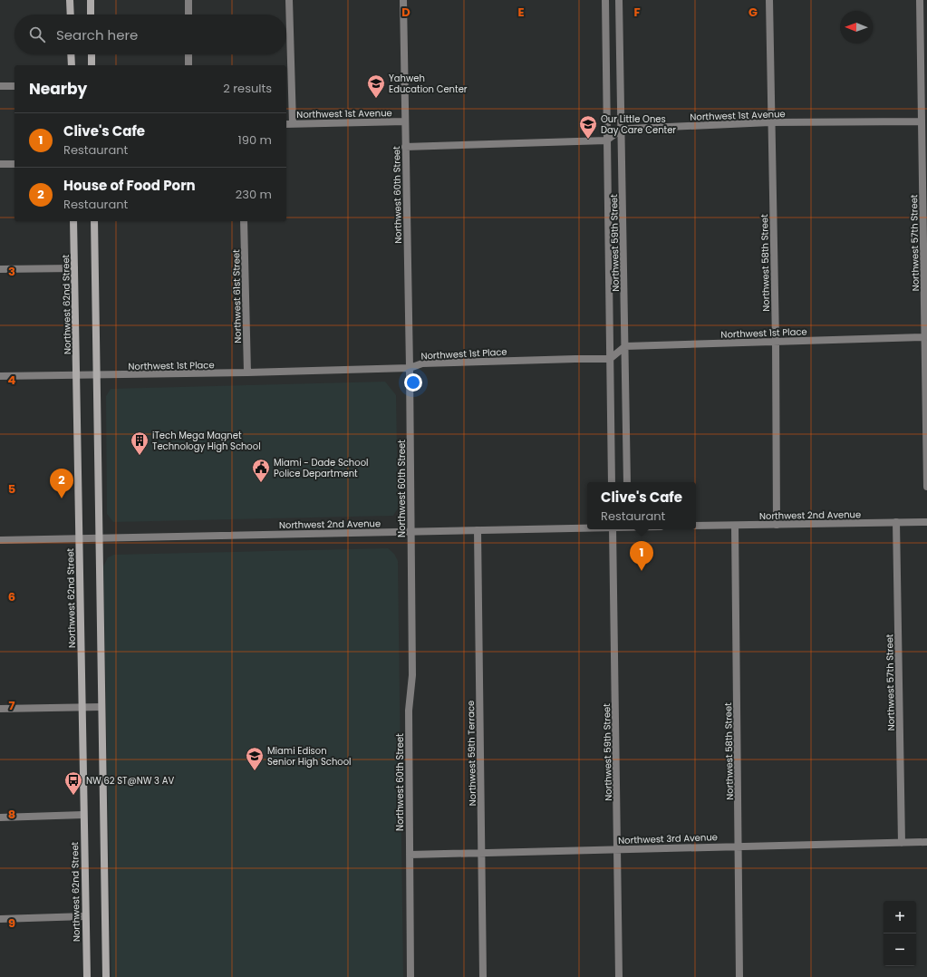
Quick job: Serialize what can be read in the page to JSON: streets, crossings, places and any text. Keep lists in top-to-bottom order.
{
  "streets": {
    "main road": ["Northwest 62nd Street"],
    "street": [
      "Northwest 1st Avenue",
      "Northwest 60th Street",
      "Northwest 59th Street",
      "Northwest 57th Street",
      "Northwest 58th Street",
      "Northwest 61st Street",
      "Northwest 1st Place",
      "Northwest 2nd Avenue",
      "Northwest 59th Terrace",
      "Northwest 3rd Avenue"
    ]
  },
  "crossings": [
    ["Northwest 1st Avenue", "Northwest 60th Street"],
    ["Northwest 1st Avenue", "Northwest 59th Street"],
    ["Northwest 1st Avenue", "Northwest 57th Street"],
    ["Northwest 1st Avenue", "Northwest 58th Street"],
    ["Northwest 60th Street", "Northwest 1st Place"],
    ["Northwest 60th Street", "Northwest 2nd Avenue"],
    ["Northwest 60th Street", "Northwest 3rd Avenue"],
    ["Northwest 59th Street", "Northwest 1st Place"],
    ["Northwest 59th Street", "Northwest 3rd Avenue"],
    ["Northwest 57th Street", "Northwest 1st Place"],
    ["Northwest 57th Street", "Northwest 2nd Avenue"],
    ["Northwest 57th Street", "Northwest 3rd Avenue"],
    ["Northwest 58th Street", "Northwest 1st Place"],
    ["Northwest 58th Street", "Northwest 2nd Avenue"],
    ["Northwest 58th Street", "Northwest 3rd Avenue"],
    ["Northwest 61st Street", "Northwest 1st Place"],
    ["Northwest 62nd Street", "Northwest 1st Place"],
    ["Northwest 62nd Street", "Northwest 2nd Avenue"],
    ["Northwest 2nd Avenue", "Northwest 59th Terrace"],
    ["Northwest 59th Terrace", "Northwest 3rd Avenue"]
  ],
  "places": {
    "school or university": ["Yahweh Education Center", "Our Little Ones Day Care Center", "Miami Edison Senior High School"],
    "building": ["iTech Mega Magnet Technology High School"],
    "public building": ["Miami - Dade School Police Department"],
    "bus stop": ["NW 62 ST@NW 3 AV"]
  },
  "north": "left",
  "page": {
    "search": "Search here",
    "heading": ["Nearby", "2 results"],
    "list": [
      {
        "mark": "1",
        "name": "Clive's Cafe",
        "note": "Restaurant",
        "value": "190 m"
      },
      {
        "mark": "2",
        "name": "House of Food Porn",
        "note": "Restaurant",
        "value": "230 m"
      }
    ],
    "pins": ["2", "1"],
    "popup": ["Clive's Cafe", "Restaurant"],
    "map_buttons": ["+", "−"]
  },
  "grid": {
    "columns": [
      "D",
      "E",
      "F",
      "G"
    ],
    "rows": [
      "3",
      "4",
      "5",
      "6",
      "7",
      "8",
      "9"
    ]
  }
}
